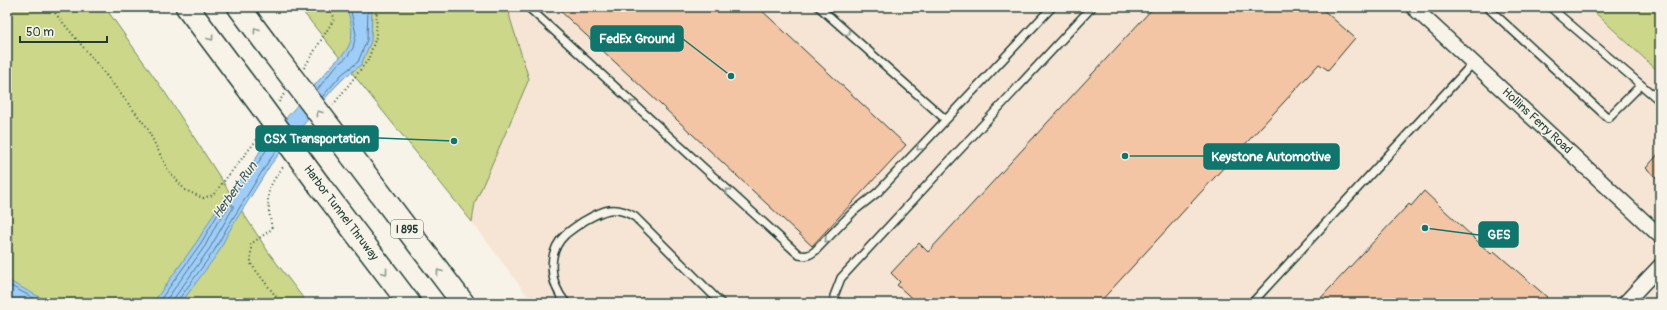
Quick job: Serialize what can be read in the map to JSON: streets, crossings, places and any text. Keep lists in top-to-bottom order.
{
  "streets": {
    "highway": ["Harbor Tunnel Thruway", "I 895"],
    "street": ["Hollins Ferry Road"]
  },
  "water": ["Herbert Run"],
  "places": [
    "FedEx Ground",
    "CSX Transportation",
    "Keystone Automotive",
    "GES"
  ],
  "scale_bar": "50 m"
}
